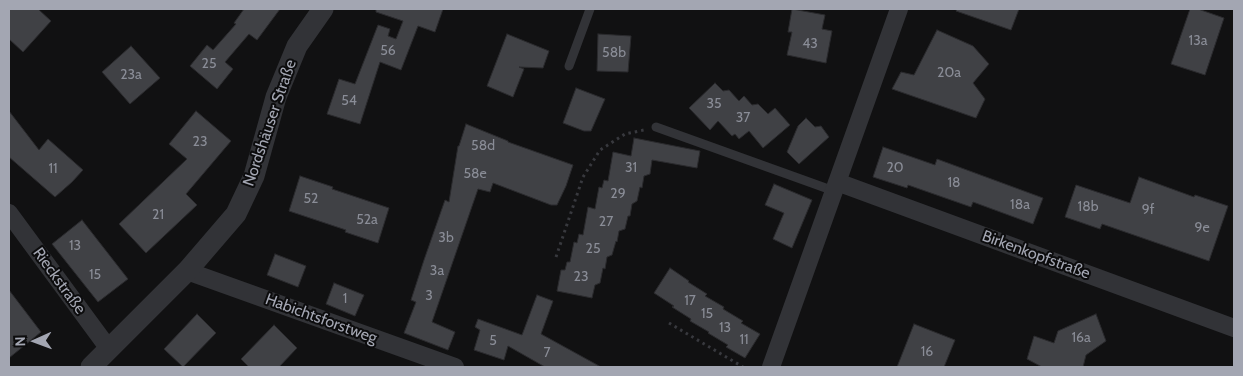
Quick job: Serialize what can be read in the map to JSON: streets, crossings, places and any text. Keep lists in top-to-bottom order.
{
  "streets": {
    "street": [
      "Nordshäuser Straße",
      "Birkenkopfstraße",
      "Rieckstraße",
      "Habichtsforstweg"
    ]
  },
  "crossings": [
    ["Nordshäuser Straße", "Rieckstraße"],
    ["Nordshäuser Straße", "Habichtsforstweg"]
  ],
  "house_numbers": [
    "13a",
    "43",
    "56",
    "58b",
    "25",
    "20a",
    "23a",
    "54",
    "35",
    "37",
    "23",
    "58d",
    "31",
    "20",
    "11",
    "58e",
    "18",
    "29",
    "52",
    "18a",
    "18b",
    "9f",
    "21",
    "52a",
    "27",
    "9e",
    "3b",
    "13",
    "25",
    "3a",
    "15",
    "23",
    "3",
    "1",
    "17",
    "15",
    "13",
    "16a",
    "11",
    "5",
    "16",
    "7"
  ],
  "north": "left"
}
